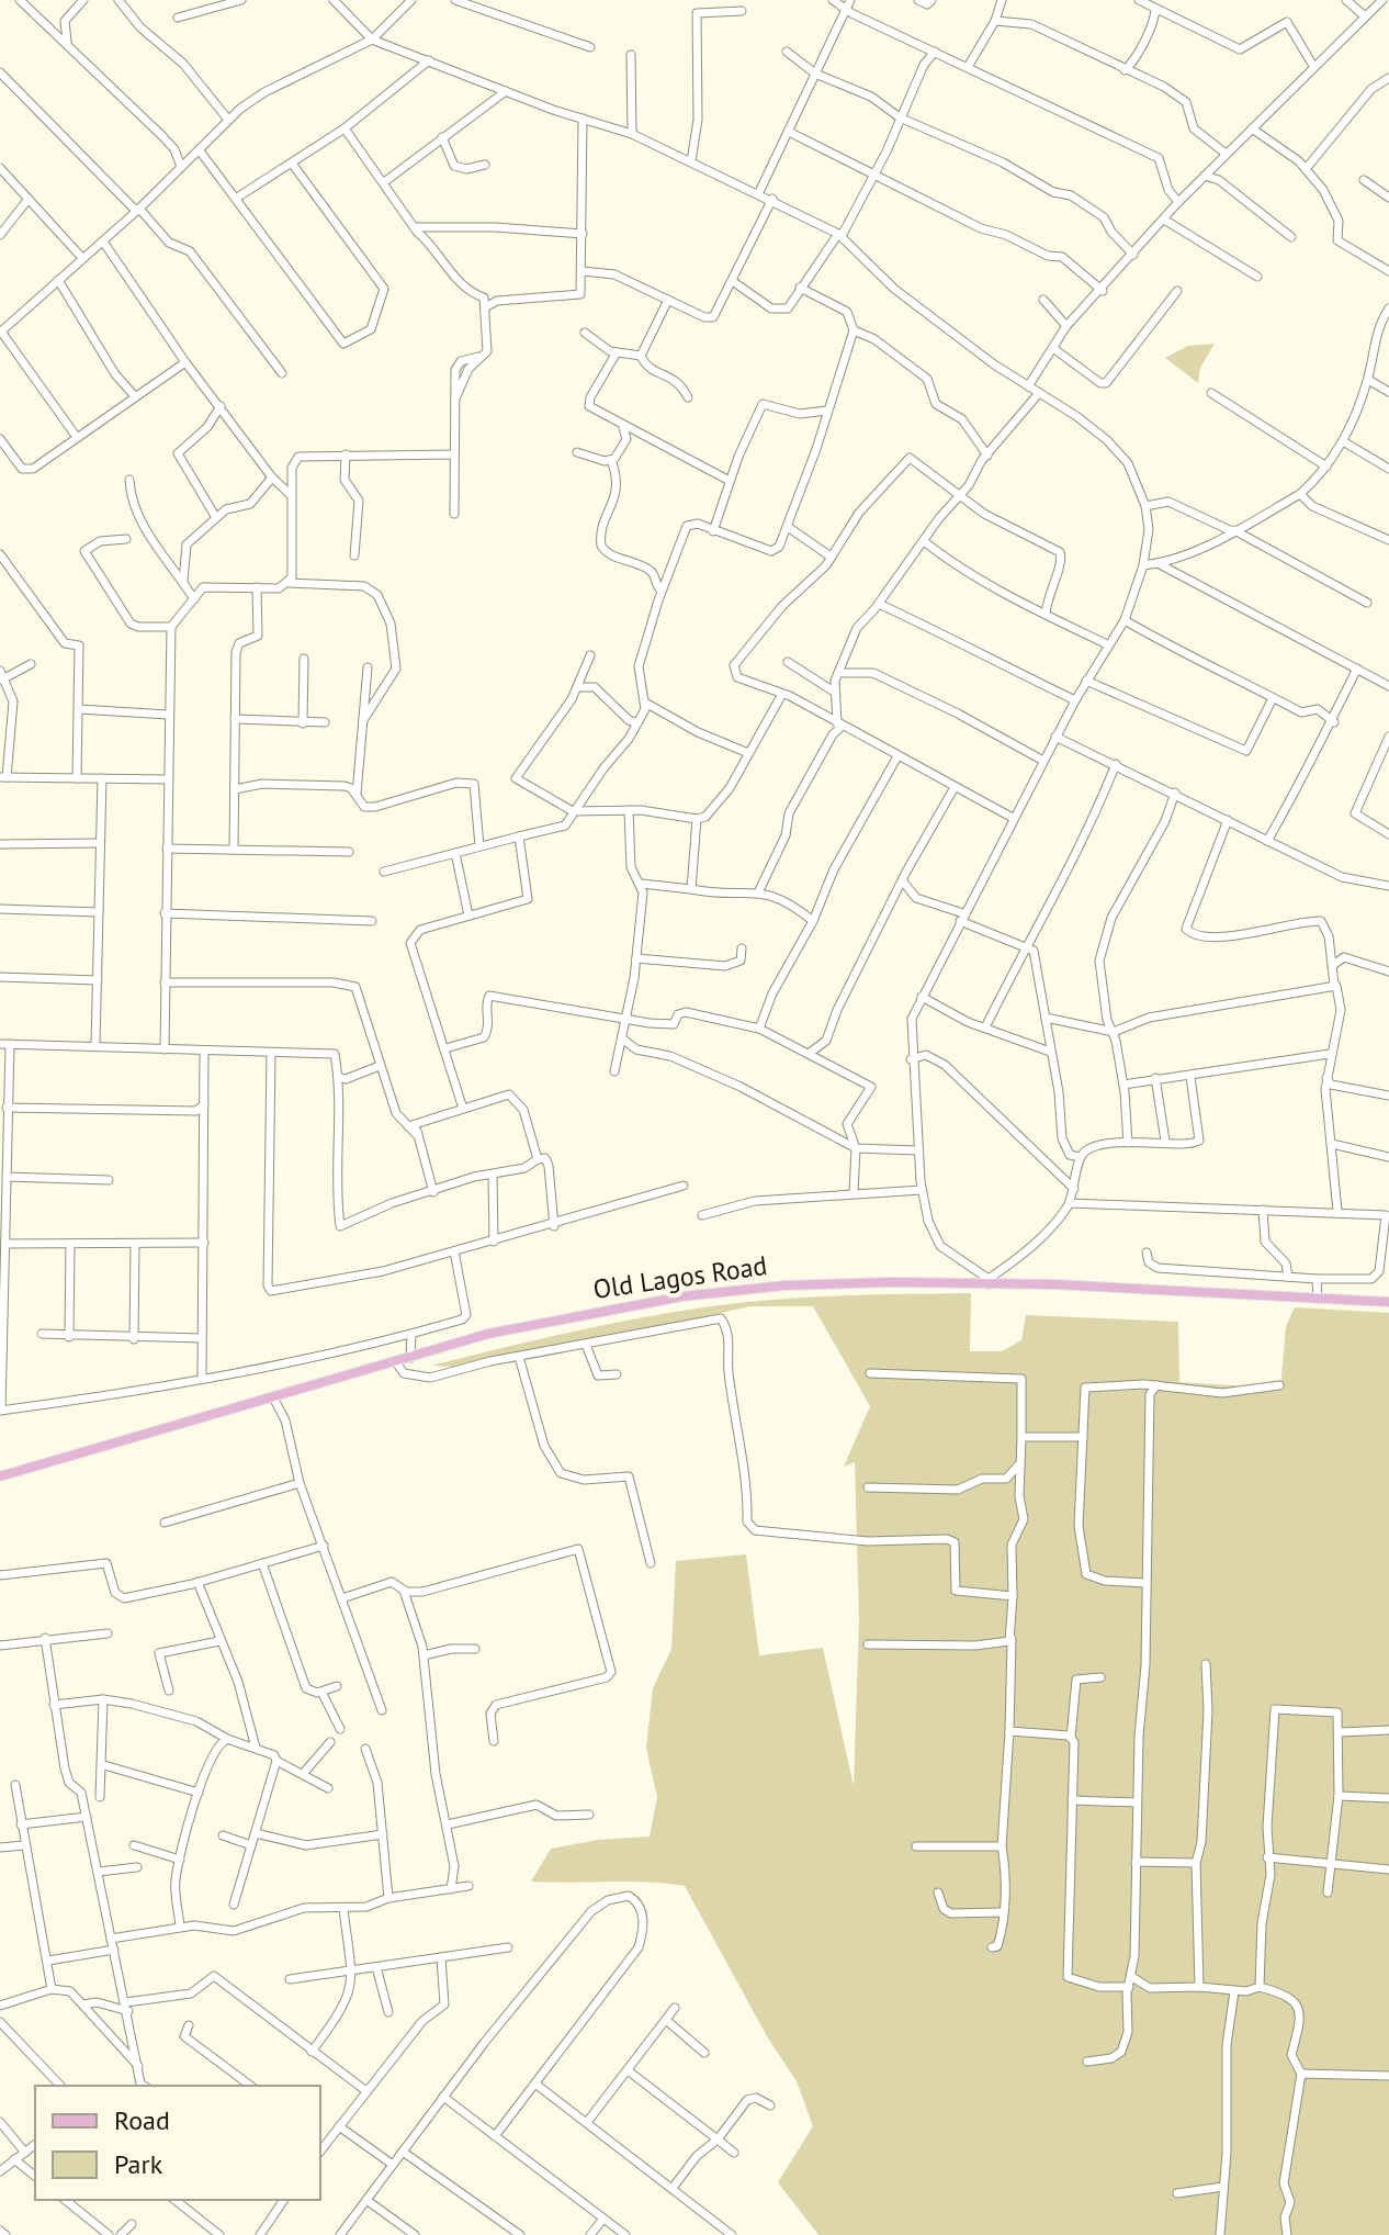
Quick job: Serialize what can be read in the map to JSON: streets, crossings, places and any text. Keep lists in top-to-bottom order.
{
  "streets": {
    "main road": ["Old Lagos Road"]
  },
  "legend": ["Road", "Park"]
}
